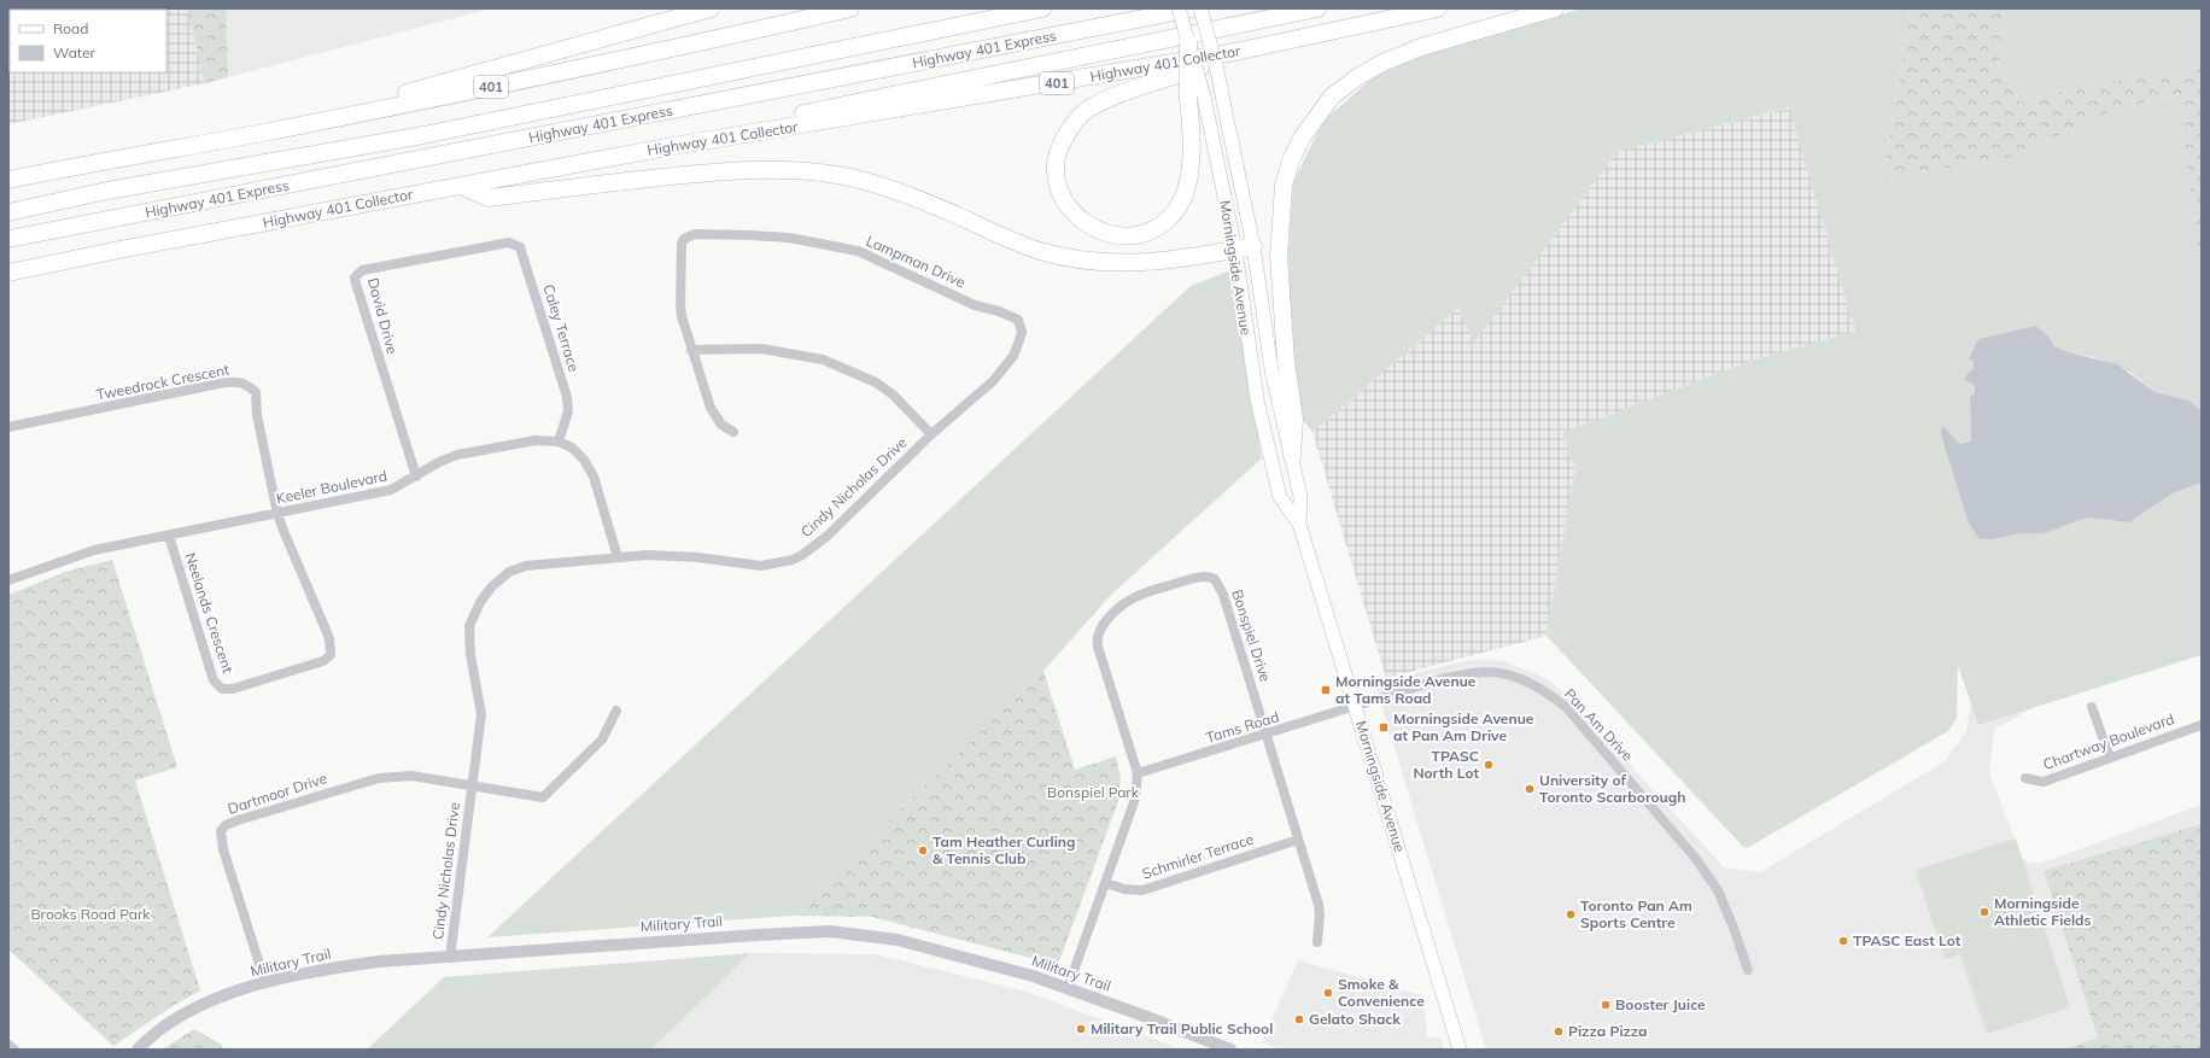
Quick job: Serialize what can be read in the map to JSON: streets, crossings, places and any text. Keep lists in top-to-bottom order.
{
  "streets": {
    "highway": ["Highway 401 Express", "Highway 401 Collector", "401"],
    "main road": ["Morningside Avenue"],
    "street": [
      "Lampman Drive",
      "David Drive",
      "Caley Terrace",
      "Tweedrock Crescent",
      "Keeler Boulevard",
      "Cindy Nicholas Drive",
      "Neelands Crescent",
      "Bonspiel Drive",
      "Pan Am Drive",
      "Tams Road",
      "Chartway Boulevard",
      "Dartmoor Drive",
      "Schmirler Terrace",
      "Military Trail"
    ]
  },
  "crossings": [
    ["Lampman Drive", "Cindy Nicholas Drive"],
    ["Morningside Avenue", "Pan Am Drive"],
    ["Morningside Avenue", "Tams Road"],
    ["David Drive", "Caley Terrace"],
    ["David Drive", "Keeler Boulevard"],
    ["Caley Terrace", "Keeler Boulevard"],
    ["Tweedrock Crescent", "Keeler Boulevard"],
    ["Tweedrock Crescent", "Neelands Crescent"],
    ["Keeler Boulevard", "Cindy Nicholas Drive"],
    ["Keeler Boulevard", "Neelands Crescent"],
    ["Cindy Nicholas Drive", "Dartmoor Drive"],
    ["Cindy Nicholas Drive", "Military Trail"],
    ["Bonspiel Drive", "Tams Road"],
    ["Bonspiel Drive", "Schmirler Terrace"],
    ["Bonspiel Drive", "Military Trail"],
    ["Pan Am Drive", "Tams Road"],
    ["Dartmoor Drive", "Military Trail"]
  ],
  "parks": ["Bonspiel Park", "Brooks Road Park"],
  "places": {
    "transit": ["Morningside Avenue at Tams Road", "Morningside Avenue at Pan Am Drive"],
    "other": [
      "TPASC North Lot",
      "University of Toronto Scarborough",
      "Tam Heather Curling & Tennis Club",
      "Morningside Athletic Fields",
      "Toronto Pan Am Sports Centre",
      "TPASC East Lot",
      "Smoke & Convenience",
      "Booster Juice",
      "Gelato Shack",
      "Military Trail Public School",
      "Pizza Pizza"
    ]
  },
  "legend": ["Road", "Water"]
}
